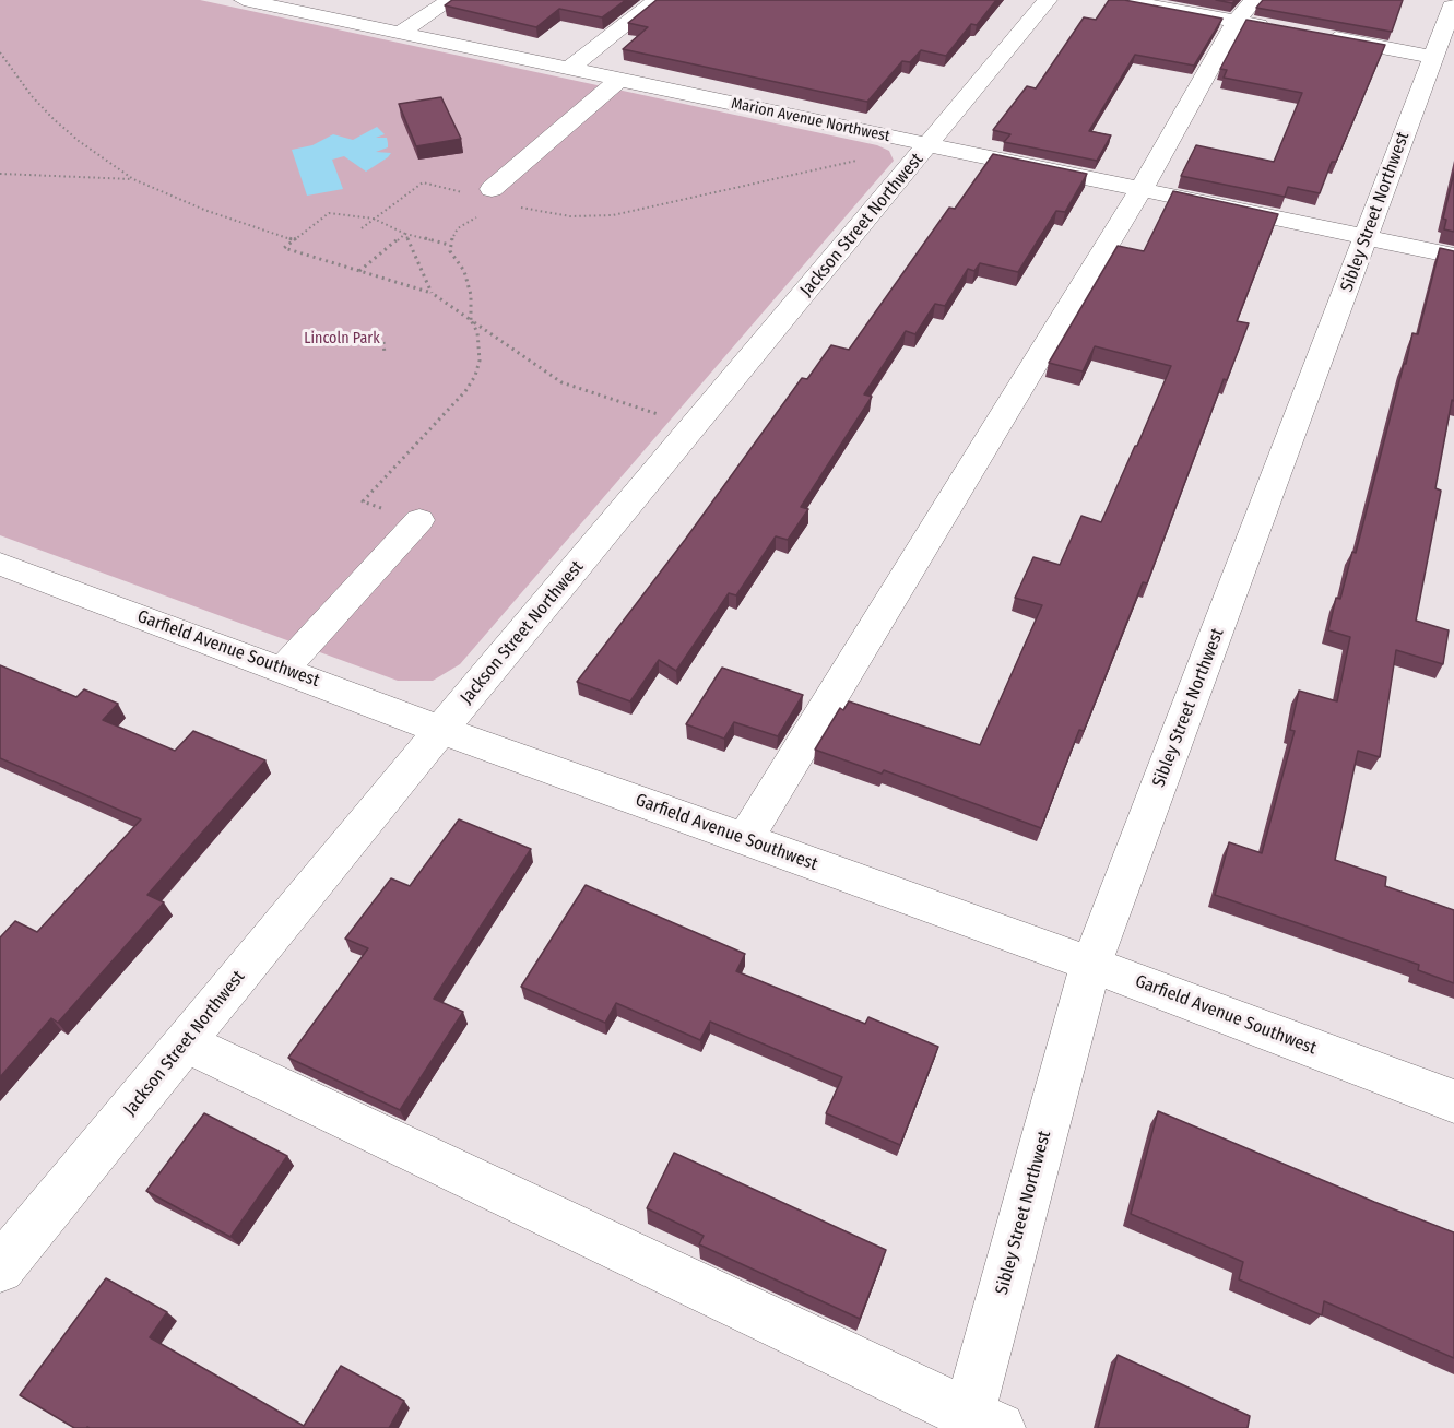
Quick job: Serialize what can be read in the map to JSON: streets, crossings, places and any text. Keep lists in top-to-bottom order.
{
  "streets": {
    "street": [
      "Marion Avenue Northwest",
      "Sibley Street Northwest",
      "Jackson Street Northwest",
      "Garfield Avenue Southwest"
    ]
  },
  "crossings": [
    ["Marion Avenue Northwest", "Sibley Street Northwest"],
    ["Marion Avenue Northwest", "Jackson Street Northwest"],
    ["Sibley Street Northwest", "Garfield Avenue Southwest"],
    ["Jackson Street Northwest", "Garfield Avenue Southwest"]
  ],
  "parks": ["Lincoln Park"]
}
